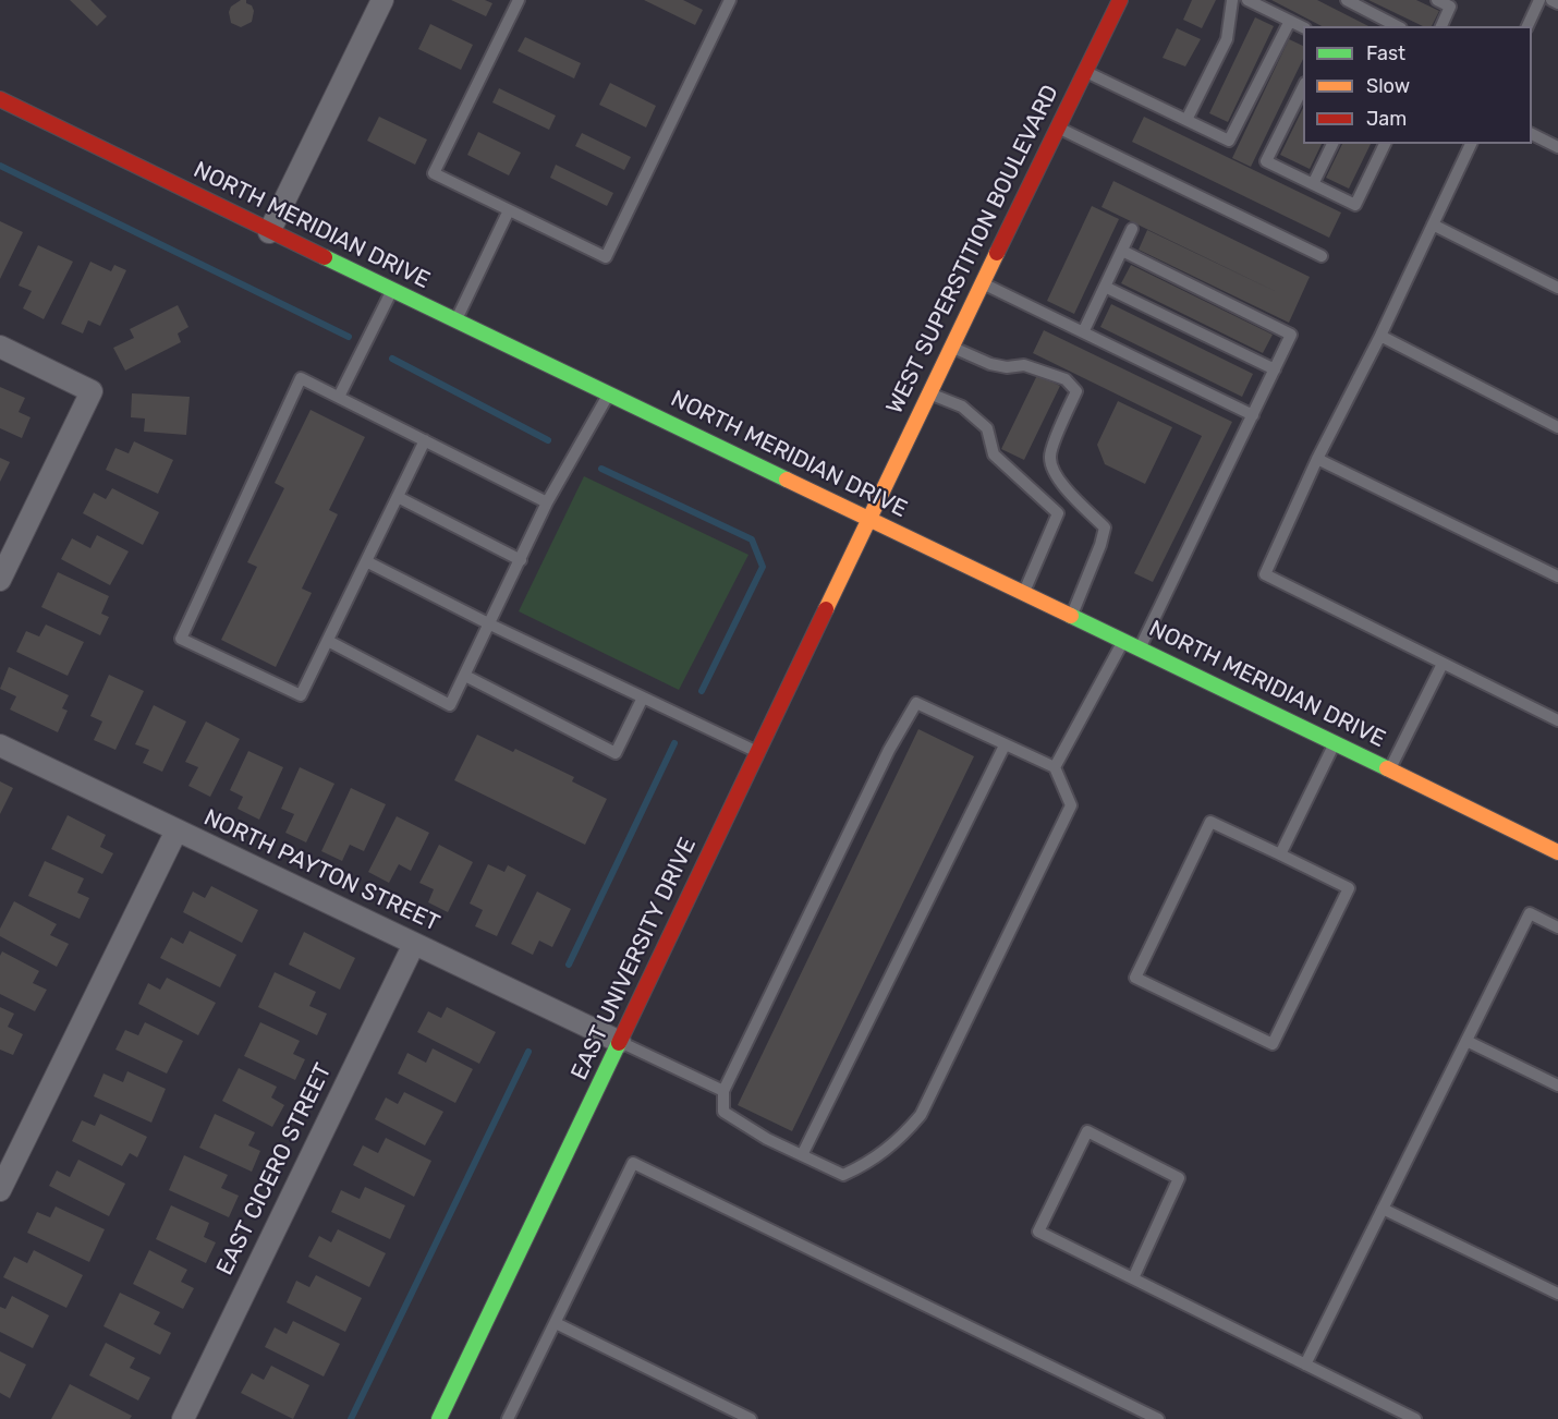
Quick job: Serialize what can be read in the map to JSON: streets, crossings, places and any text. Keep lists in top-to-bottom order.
{
  "streets": {
    "street": [
      "NORTH MERIDIAN DRIVE",
      "WEST SUPERSTITION BOULEVARD",
      "NORTH PAYTON STREET",
      "EAST UNIVERSITY DRIVE",
      "EAST CICERO STREET"
    ]
  },
  "crossings": [
    ["NORTH MERIDIAN DRIVE", "WEST SUPERSTITION BOULEVARD"],
    ["NORTH MERIDIAN DRIVE", "EAST UNIVERSITY DRIVE"],
    ["WEST SUPERSTITION BOULEVARD", "EAST UNIVERSITY DRIVE"],
    ["NORTH PAYTON STREET", "EAST UNIVERSITY DRIVE"],
    ["NORTH PAYTON STREET", "EAST CICERO STREET"]
  ],
  "legend": ["Fast", "Slow", "Jam"]
}
